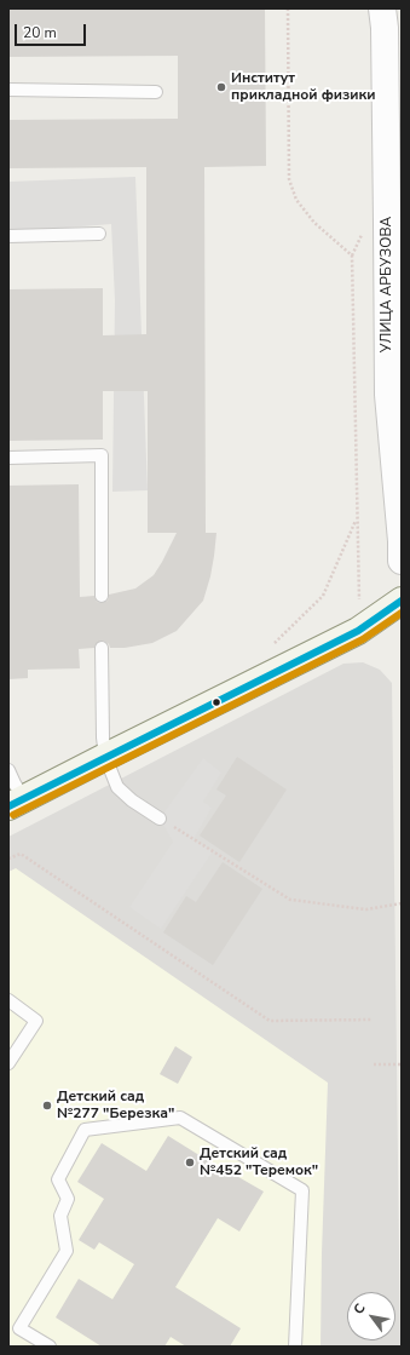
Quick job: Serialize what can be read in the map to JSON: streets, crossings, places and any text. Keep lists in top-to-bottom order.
{
  "streets": {
    "street": ["УЛИЦА АРБУЗОВА"]
  },
  "places": ["Институт прикладной физики", "Детский сад №277 \"Березка\"", "Детский сад №452 \"Теремок\""],
  "scale_bar": "20 m",
  "north": "top left"
}
